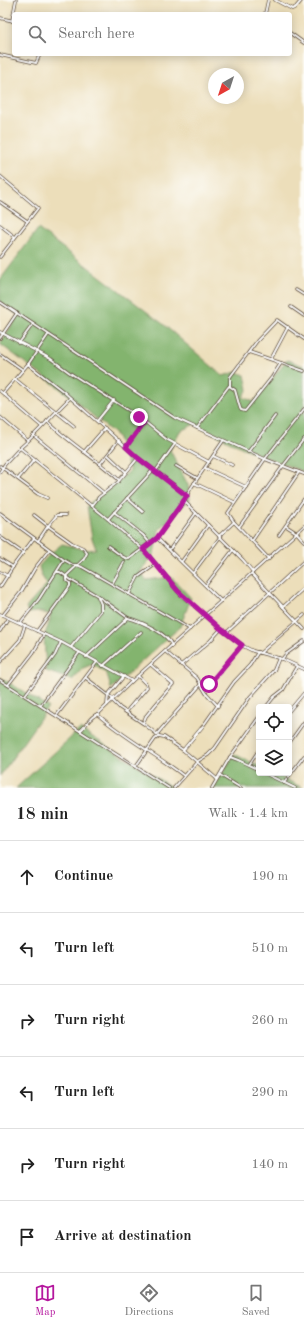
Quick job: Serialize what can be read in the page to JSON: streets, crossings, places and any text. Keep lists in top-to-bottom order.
{
  "north": "bottom left",
  "page": {
    "search": "Search here",
    "heading": ["18 min", "Walk · 1.4 km"],
    "list": [
      ["Continue", "190 m"],
      ["Turn left", "510 m"],
      ["Turn right", "260 m"],
      ["Turn left", "290 m"],
      ["Turn right", "140 m"],
      "Arrive at destination"
    ],
    "nav": ["Map", "Directions", "Saved"]
  }
}
